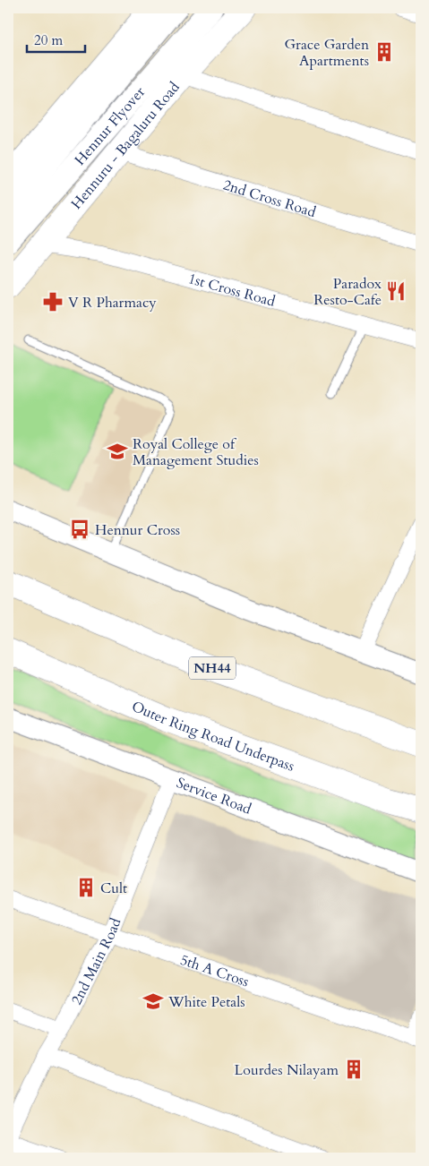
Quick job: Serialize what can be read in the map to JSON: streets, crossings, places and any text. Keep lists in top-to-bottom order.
{
  "streets": {
    "main road": [
      "Hennur Flyover",
      "Hennuru - Bagaluru Road",
      "NH44",
      "Outer Ring Road Underpass"
    ],
    "street": [
      "2nd Cross Road",
      "1st Cross Road",
      "Service Road",
      "2nd Main Road",
      "5th A Cross"
    ]
  },
  "crossings": [
    ["Hennuru - Bagaluru Road", "2nd Cross Road"],
    ["Hennuru - Bagaluru Road", "1st Cross Road"],
    ["Service Road", "2nd Main Road"],
    ["2nd Main Road", "5th A Cross"]
  ],
  "places": {
    "building": ["Grace Garden Apartments", "Cult", "Lourdes Nilayam"],
    "restaurant": ["Paradox Resto-Cafe"],
    "pharmacy": ["V R Pharmacy"],
    "school or university": ["Royal College of Management Studies", "White Petals"],
    "bus stop": ["Hennur Cross"]
  },
  "scale_bar": "20 m"
}
